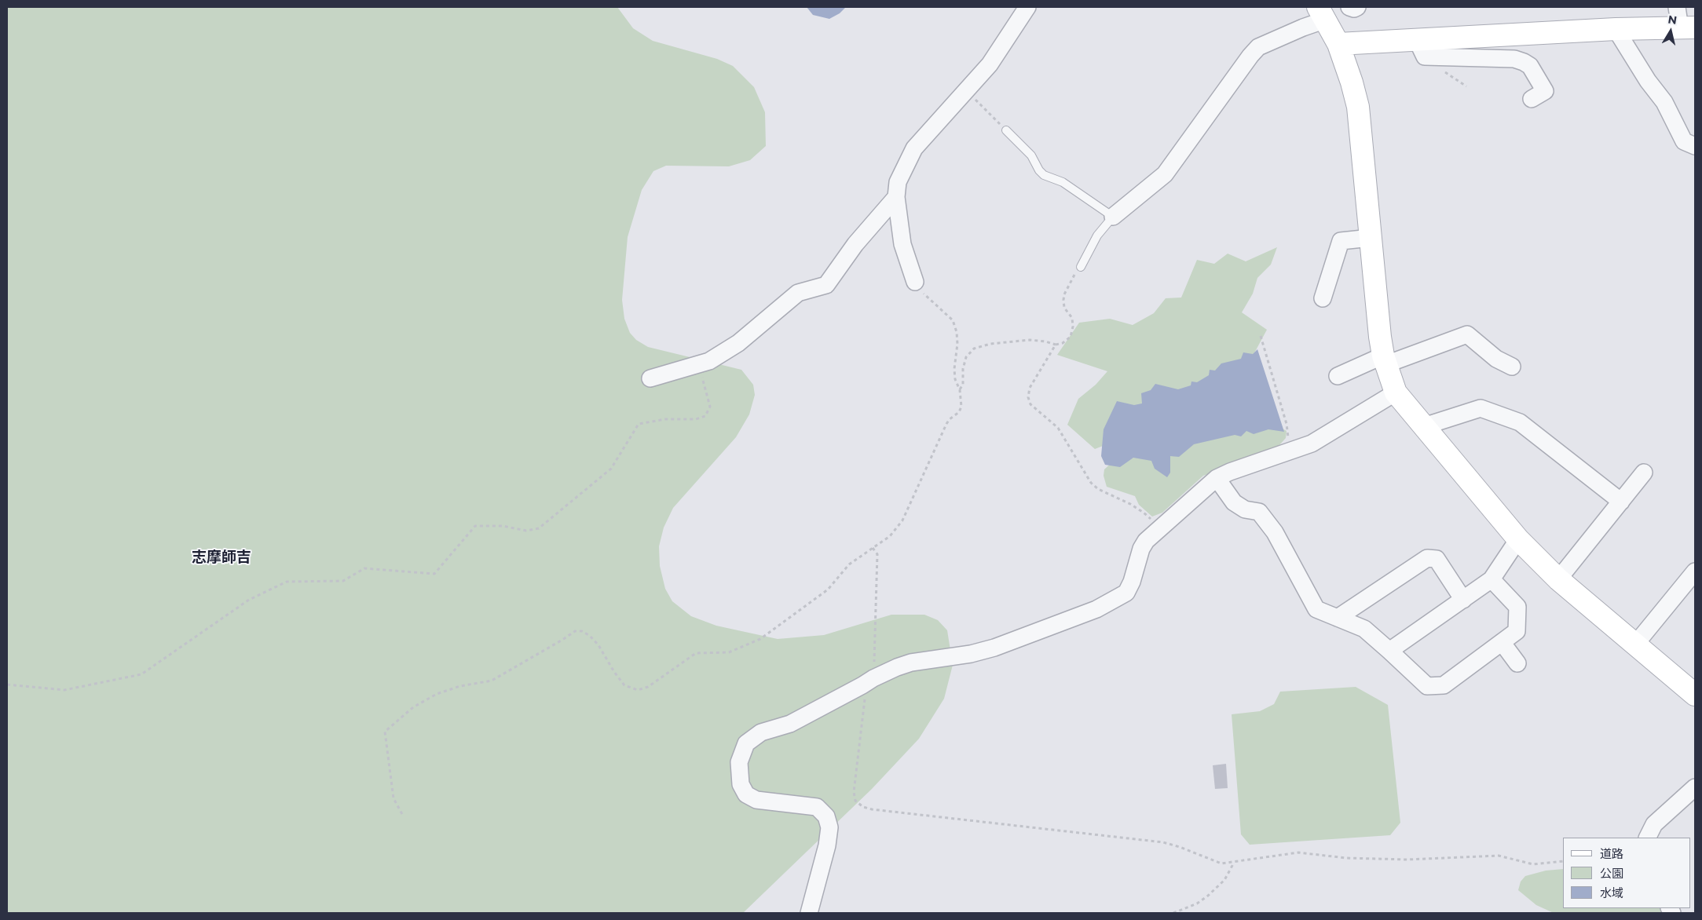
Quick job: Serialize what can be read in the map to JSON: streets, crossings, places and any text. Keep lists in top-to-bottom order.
{
  "districts": ["志摩師吉"],
  "legend": ["道路", "公園", "水域"],
  "north": "top"
}
